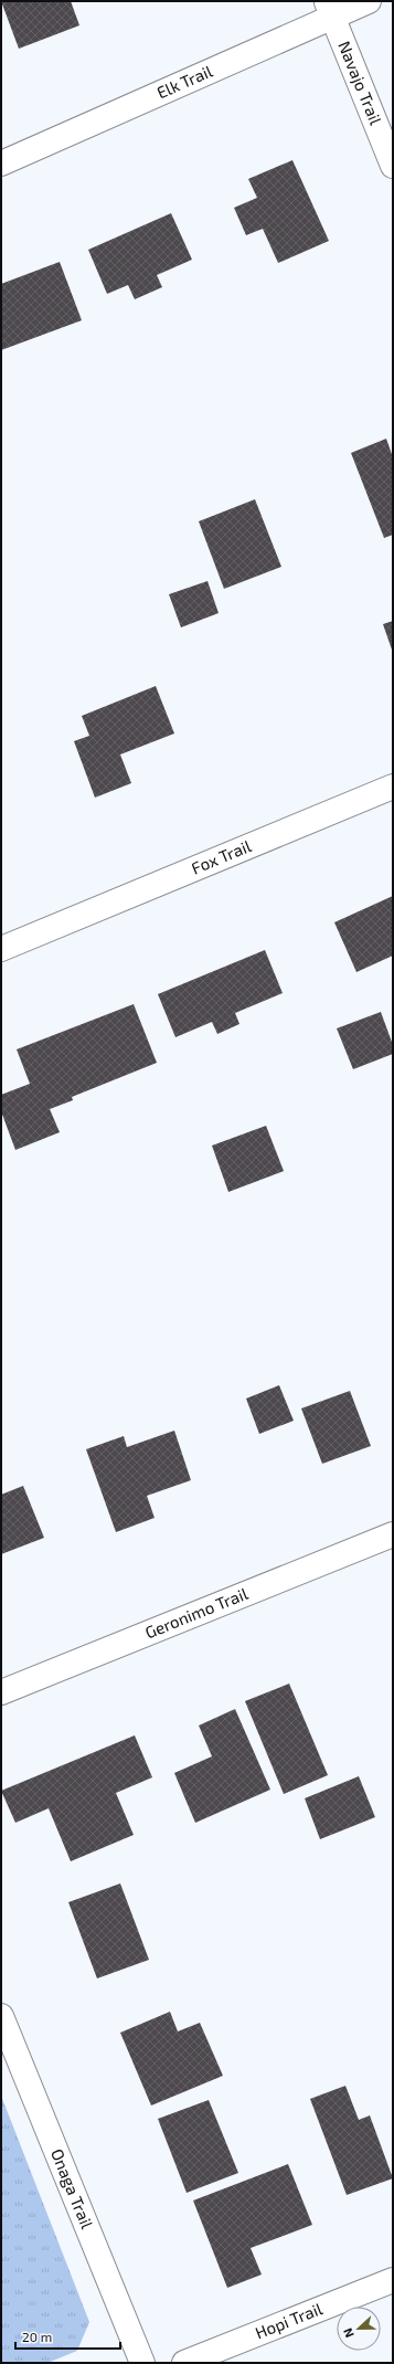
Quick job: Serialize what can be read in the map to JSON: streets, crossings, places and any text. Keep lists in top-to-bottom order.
{
  "streets": {
    "street": [
      "Elk Trail",
      "Navajo Trail",
      "Fox Trail",
      "Geronimo Trail",
      "Onaga Trail",
      "Hopi Trail"
    ]
  },
  "crossings": [
    ["Elk Trail", "Navajo Trail"]
  ],
  "scale_bar": "20 m",
  "north": "left"
}
